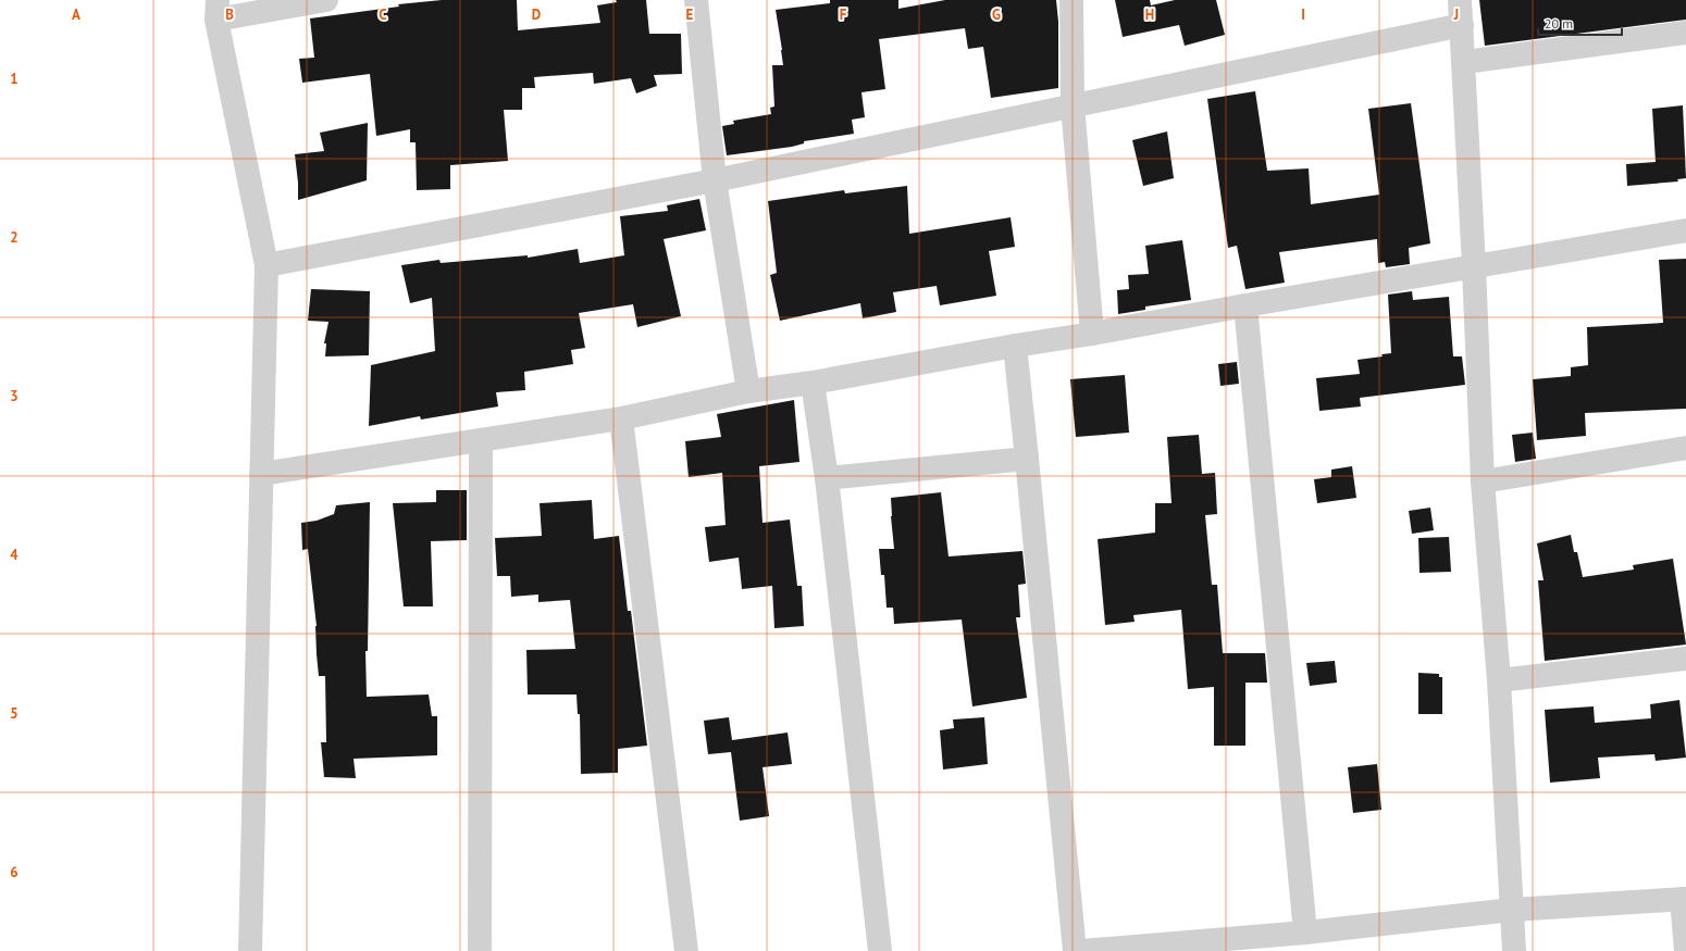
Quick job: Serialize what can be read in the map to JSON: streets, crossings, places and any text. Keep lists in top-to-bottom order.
{
  "scale_bar": "20 m",
  "grid": {
    "columns": [
      "A",
      "B",
      "C",
      "D",
      "E",
      "F",
      "G",
      "H",
      "I",
      "J"
    ],
    "rows": [
      "1",
      "2",
      "3",
      "4",
      "5",
      "6"
    ]
  }
}
